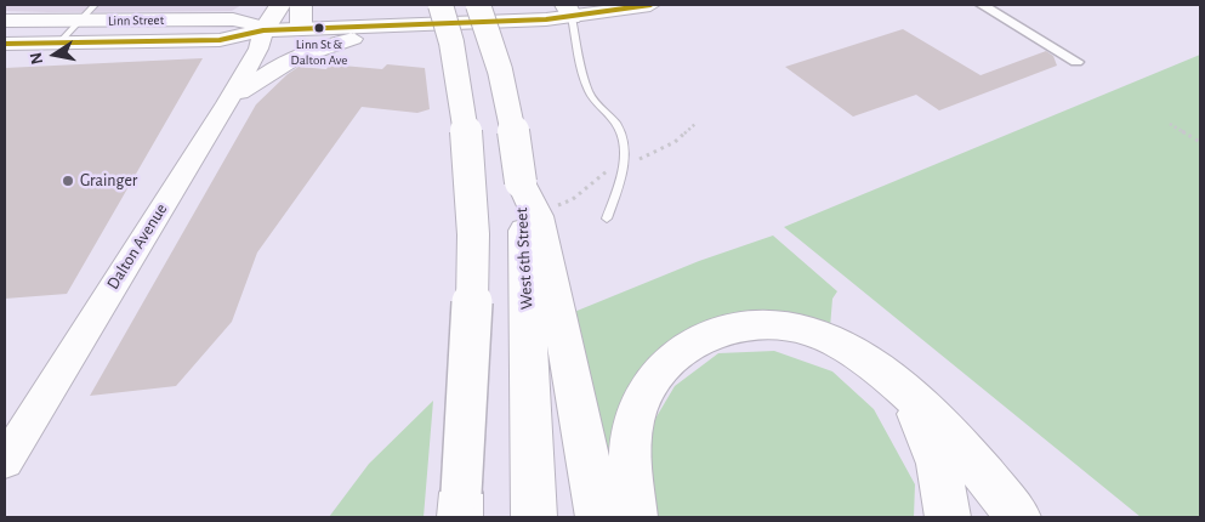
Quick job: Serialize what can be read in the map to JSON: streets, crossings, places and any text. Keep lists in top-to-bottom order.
{
  "streets": {
    "highway": ["West 6th Street"],
    "main road": ["Linn Street", "Dalton Avenue"]
  },
  "crossings": [
    ["Linn Street", "Dalton Avenue"]
  ],
  "places": ["Linn St & Dalton Ave", "Grainger"],
  "north": "left"
}
